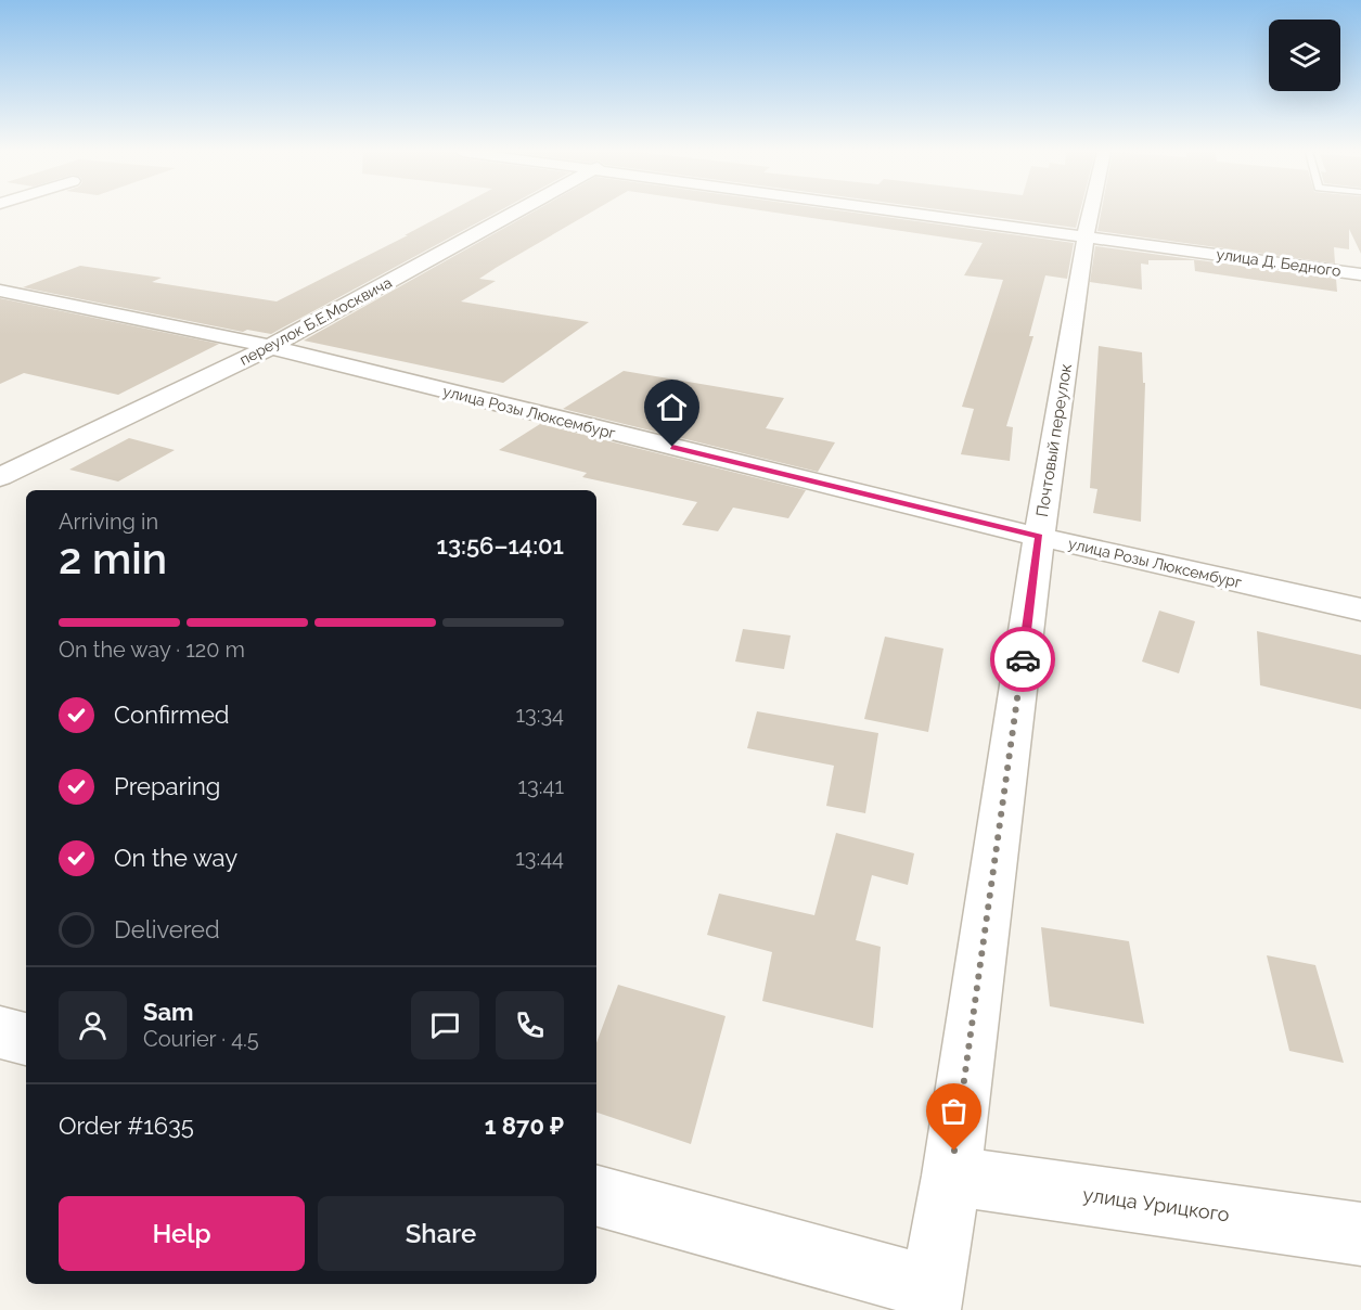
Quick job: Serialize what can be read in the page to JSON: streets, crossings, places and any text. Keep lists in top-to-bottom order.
{
  "streets": {
    "street": [
      "улица Д. Бедного",
      "переулок Б.Е.Москвича",
      "улица Розы Люксембург",
      "Почтовый переулок",
      "улица Урицкого"
    ]
  },
  "crossings": [
    ["улица Д. Бедного", "Почтовый переулок"],
    ["переулок Б.Е.Москвича", "улица Розы Люксембург"],
    ["улица Розы Люксембург", "Почтовый переулок"],
    ["Почтовый переулок", "улица Урицкого"]
  ],
  "page": {
    "heading": ["2 min", "Arriving in", "13:56–14:01"],
    "panel": [
      "Sam",
      "Courier · 4.5",
      "Order #1635",
      "1 870 ₽"
    ],
    "bar": "On the way · 120 m",
    "list": [
      ["Confirmed", "13:34"],
      ["Preparing", "13:41"],
      ["On the way", "13:44"],
      "Delivered"
    ],
    "buttons": ["Help", "Share"]
  }
}
